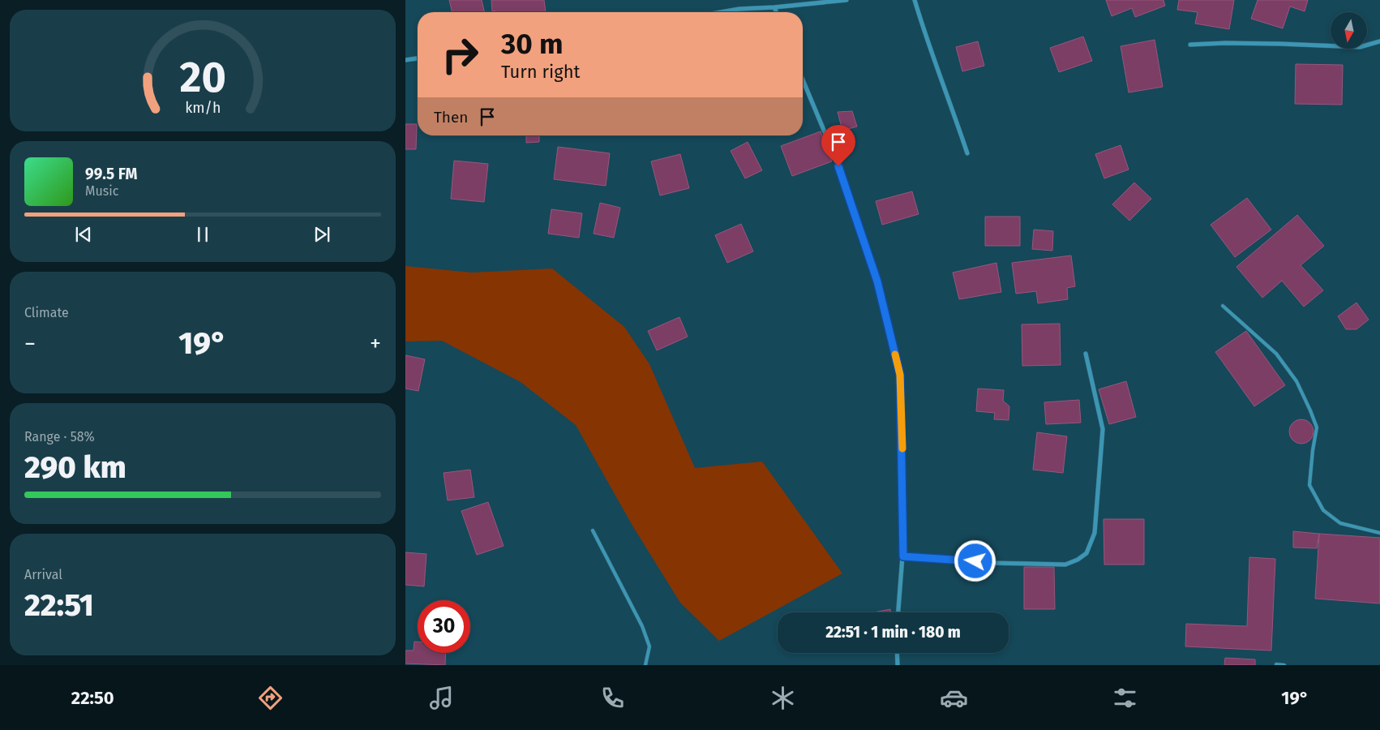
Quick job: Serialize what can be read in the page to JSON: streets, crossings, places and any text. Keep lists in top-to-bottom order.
{
  "north": "bottom",
  "page": {
    "turn": ["30 m", "Turn right"],
    "then": "Then",
    "song": ["99.5 FM", "Music"],
    "tile": [
      "Climate",
      ["Range · 58%", "290 km"],
      ["Arrival", "22:51"]
    ],
    "heat": ["−", "19°", "+"],
    "limit": "30",
    "trip": "22:51 · 1 min · 180 m",
    "tabs": ["22:50", "19°"],
    "gauge": ["20", "km/h"]
  }
}
